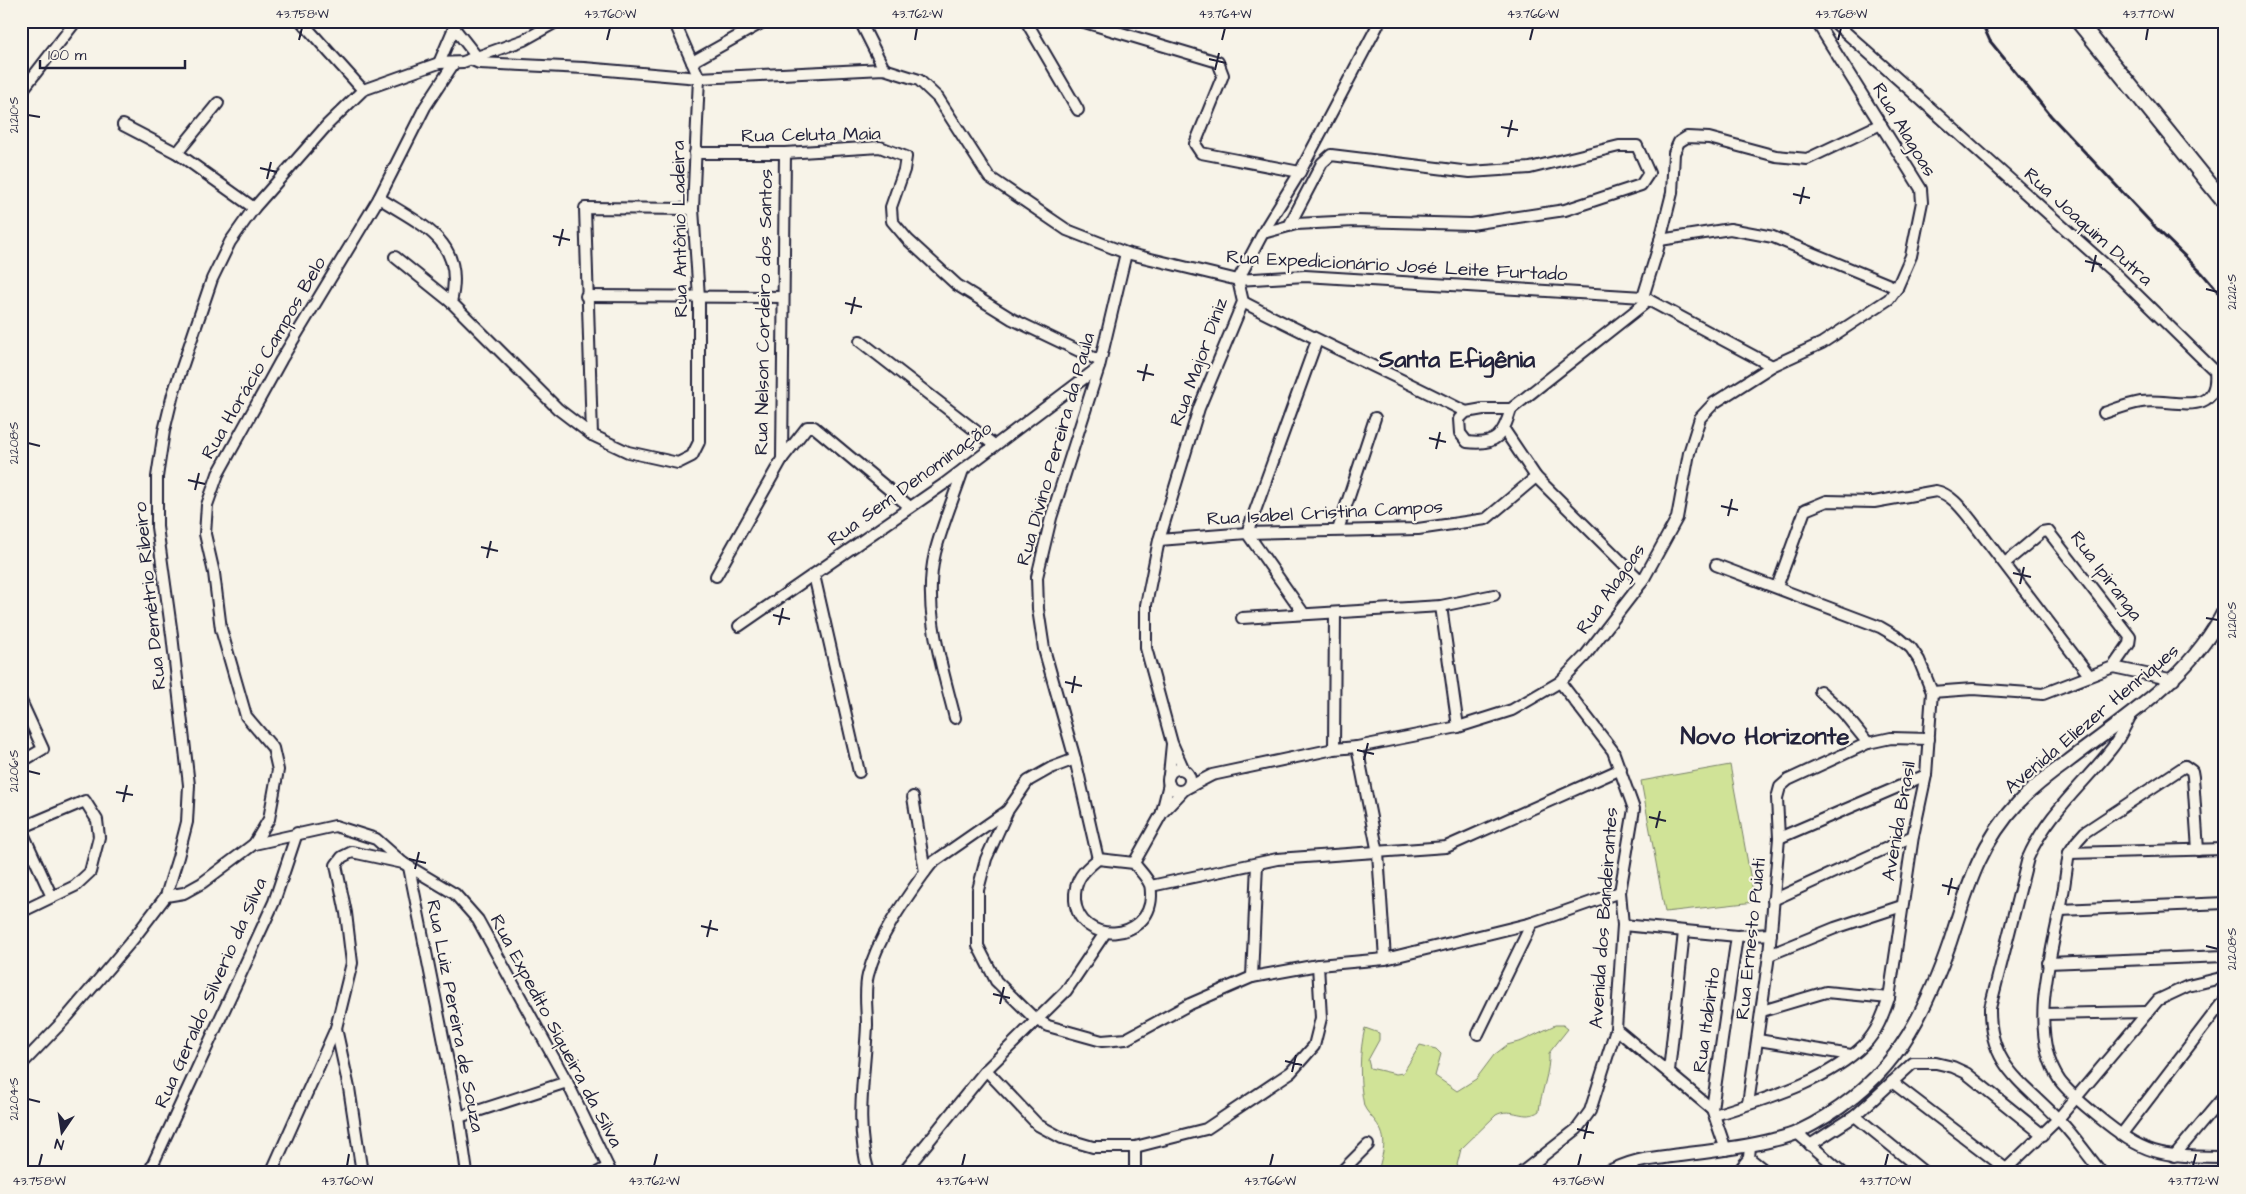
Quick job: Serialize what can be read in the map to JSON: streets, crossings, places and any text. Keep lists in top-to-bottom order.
{
  "streets": {
    "street": [
      "Rua Alagoas",
      "Rua Celuta Maia",
      "Rua Joaquim Dutra",
      "Rua Antônio Ladeira",
      "Rua Expedicionário José Leite Furtado",
      "Rua Nelson Cordeiro dos Santos",
      "Rua Horácio Campos Belo",
      "Rua Major Diniz",
      "Rua Divino Pereira da Paula",
      "Rua Sem Denominação",
      "Rua Isabel Cristina Campos",
      "Rua Ipiranga",
      "Rua Demétrio Ribeiro",
      "Avenida Eliezer Henriques",
      "Avenida Brasil",
      "Avenida dos Bandeirantes",
      "Rua Ernesto Puiati",
      "Rua Geraldo Silverio da Silva",
      "Rua Luiz Pereira de Souza",
      "Rua Itabirito",
      "Rua Expedito Siqueira da Silva"
    ]
  },
  "crossings": [
    ["Rua Alagoas", "Rua Major Diniz"],
    ["Rua Alagoas", "Rua Divino Pereira da Paula"],
    ["Rua Alagoas", "Avenida dos Bandeirantes"],
    ["Rua Celuta Maia", "Rua Antônio Ladeira"],
    ["Rua Celuta Maia", "Rua Nelson Cordeiro dos Santos"],
    ["Rua Celuta Maia", "Rua Divino Pereira da Paula"],
    ["Rua Celuta Maia", "Rua Sem Denominação"],
    ["Rua Antônio Ladeira", "Rua Expedicionário José Leite Furtado"],
    ["Rua Expedicionário José Leite Furtado", "Rua Major Diniz"],
    ["Rua Expedicionário José Leite Furtado", "Rua Divino Pereira da Paula"],
    ["Rua Expedicionário José Leite Furtado", "Rua Demétrio Ribeiro"],
    ["Rua Horácio Campos Belo", "Rua Demétrio Ribeiro"],
    ["Rua Horácio Campos Belo", "Rua Expedito Siqueira da Silva"],
    ["Rua Major Diniz", "Rua Isabel Cristina Campos"],
    ["Rua Divino Pereira da Paula", "Rua Sem Denominação"],
    ["Avenida Brasil", "Rua Ernesto Puiati"],
    ["Avenida Brasil", "Rua Itabirito"],
    ["Rua Geraldo Silverio da Silva", "Rua Expedito Siqueira da Silva"],
    ["Rua Luiz Pereira de Souza", "Rua Expedito Siqueira da Silva"]
  ],
  "districts": ["Santa Efigênia", "Novo Horizonte"],
  "scale_bar": "100 m",
  "north": "bottom",
  "coordinates": [
    "43.758°W",
    "43.760°W",
    "43.762°W",
    "43.764°W",
    "43.766°W",
    "43.768°W",
    "43.770°W",
    "21.210°S",
    "21.212°S",
    "21.208°S",
    "21.206°S",
    "21.204°S",
    "43.772°W"
  ]
}
